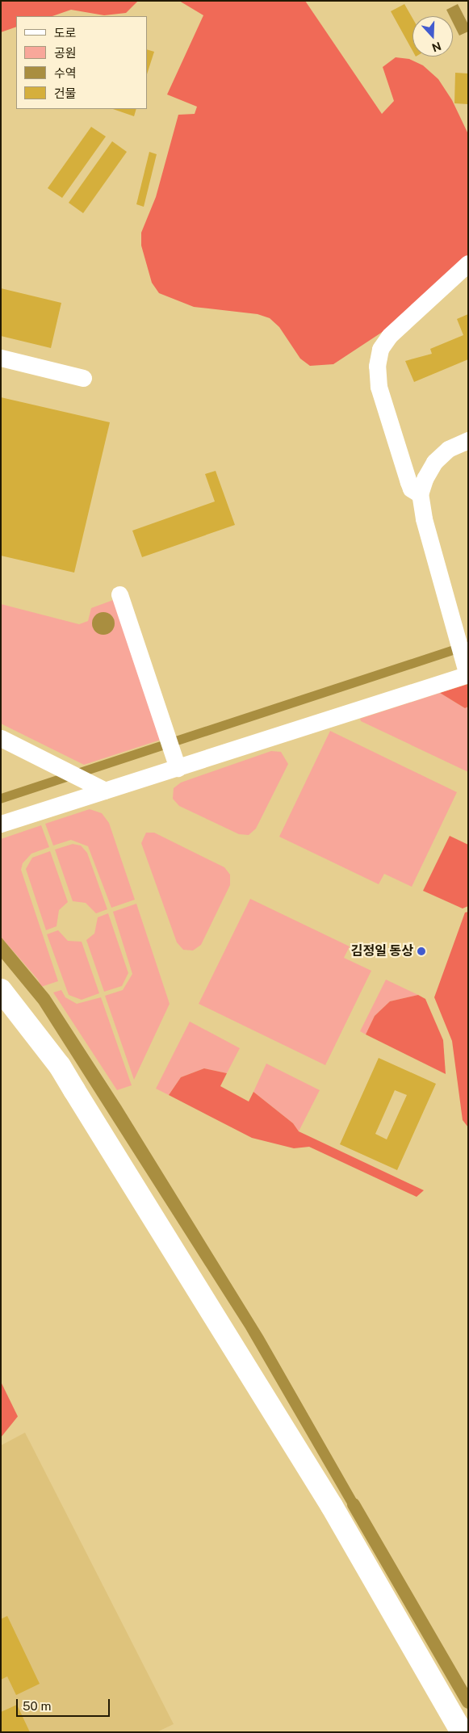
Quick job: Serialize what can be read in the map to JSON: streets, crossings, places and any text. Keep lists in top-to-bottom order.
{
  "places": ["김정일 동상"],
  "legend": [
    "도로",
    "공원",
    "수역",
    "건물"
  ],
  "scale_bar": "50 m",
  "north": "bottom"
}
